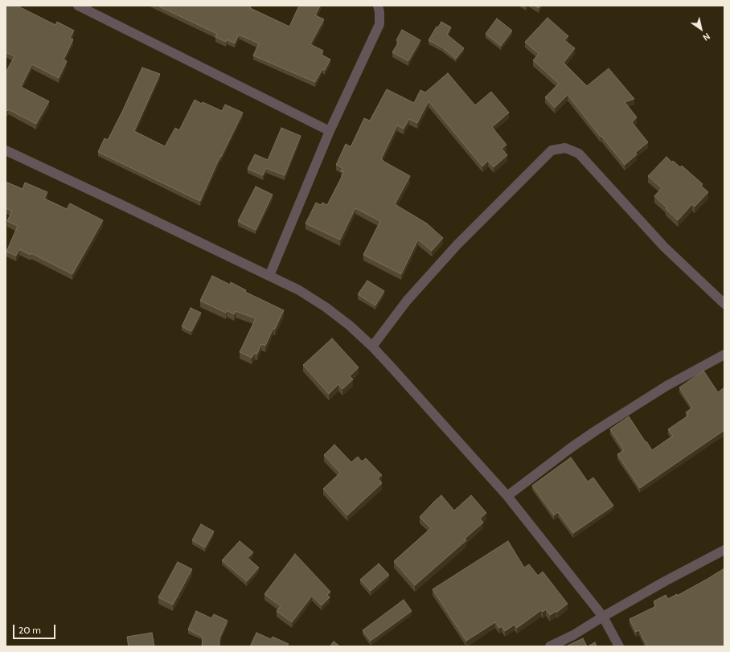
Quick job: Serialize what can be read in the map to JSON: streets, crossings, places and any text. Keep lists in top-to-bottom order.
{
  "scale_bar": "20 m",
  "north": "bottom right"
}
